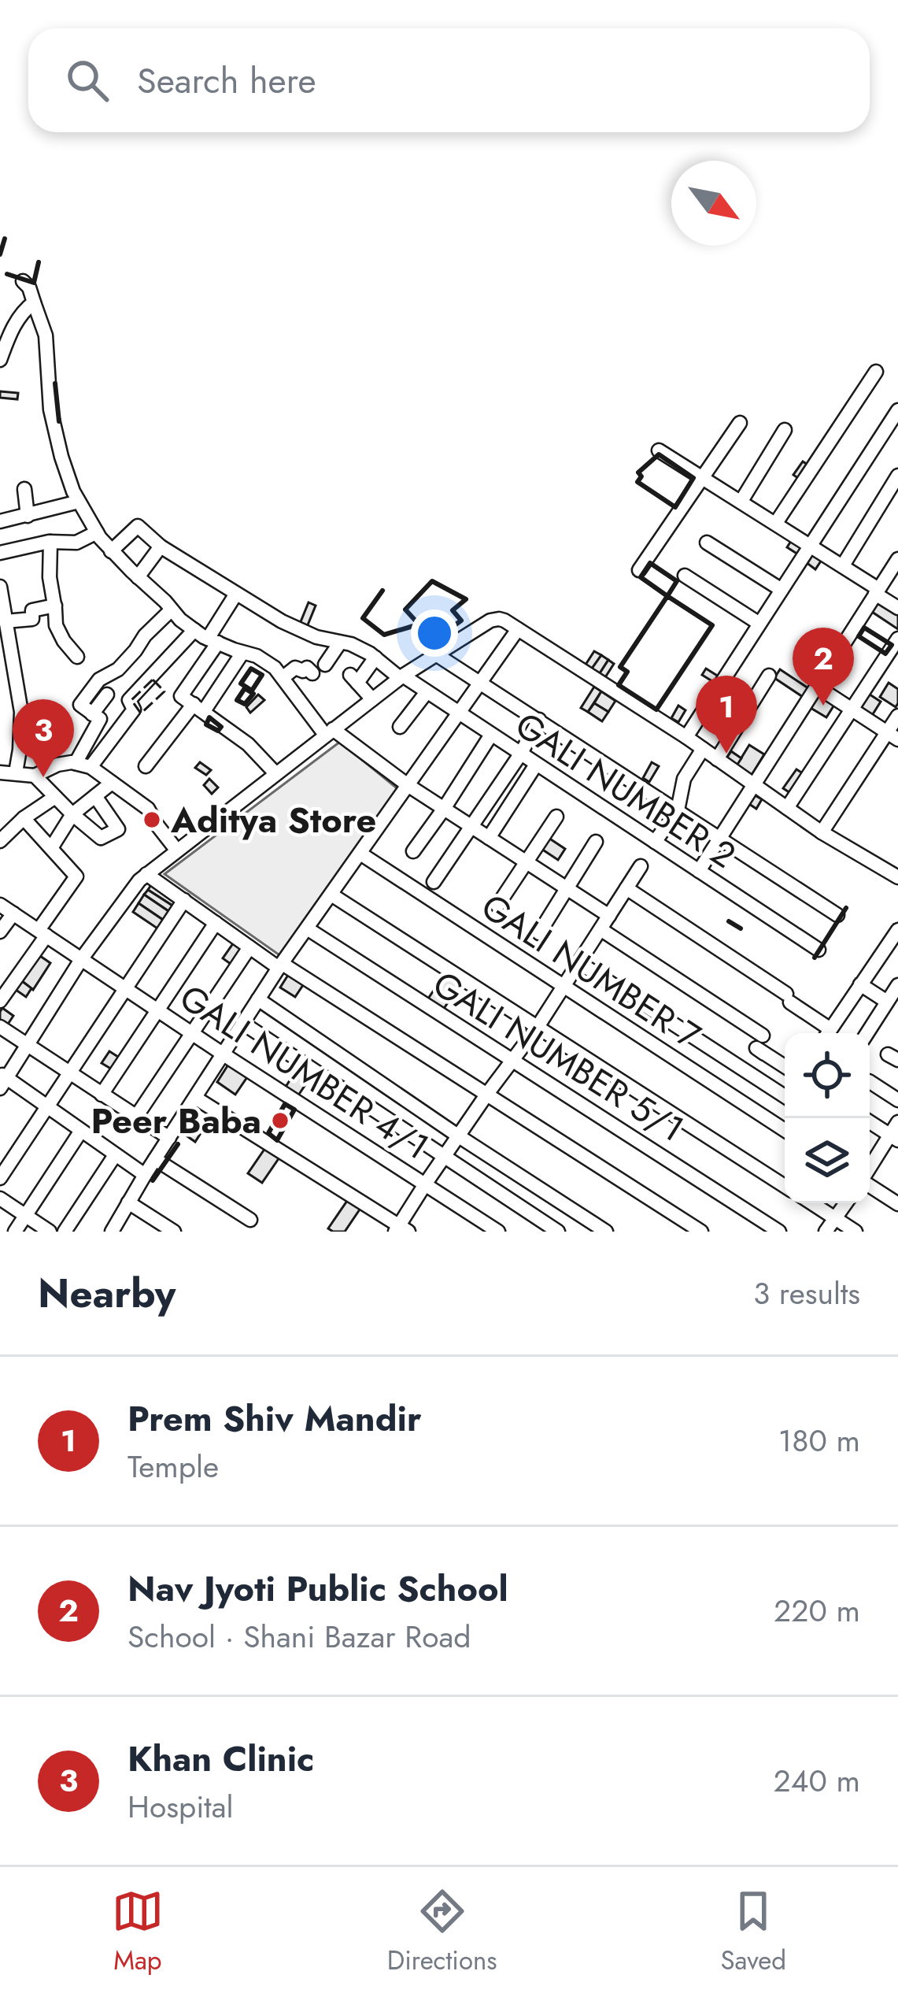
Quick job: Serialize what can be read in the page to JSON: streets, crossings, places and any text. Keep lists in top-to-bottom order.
{
  "streets": {
    "street": [
      "GALI NUMBER 2",
      "GALI NUMBER 7",
      "GALI NUMBER 5/1",
      "GALI NUMBER 4/1"
    ]
  },
  "places": ["Aditya Store", "Peer Baba"],
  "north": "bottom right",
  "page": {
    "search": "Search here",
    "pins": ["2", "1", "3"],
    "heading": ["Nearby", "3 results"],
    "list": [
      {
        "mark": "1",
        "name": "Prem Shiv Mandir",
        "note": "Temple",
        "value": "180 m"
      },
      {
        "mark": "2",
        "name": "Nav Jyoti Public School",
        "note": "School · Shani Bazar Road",
        "value": "220 m"
      },
      {
        "mark": "3",
        "name": "Khan Clinic",
        "note": "Hospital",
        "value": "240 m"
      }
    ],
    "nav": ["Map", "Directions", "Saved"]
  }
}
